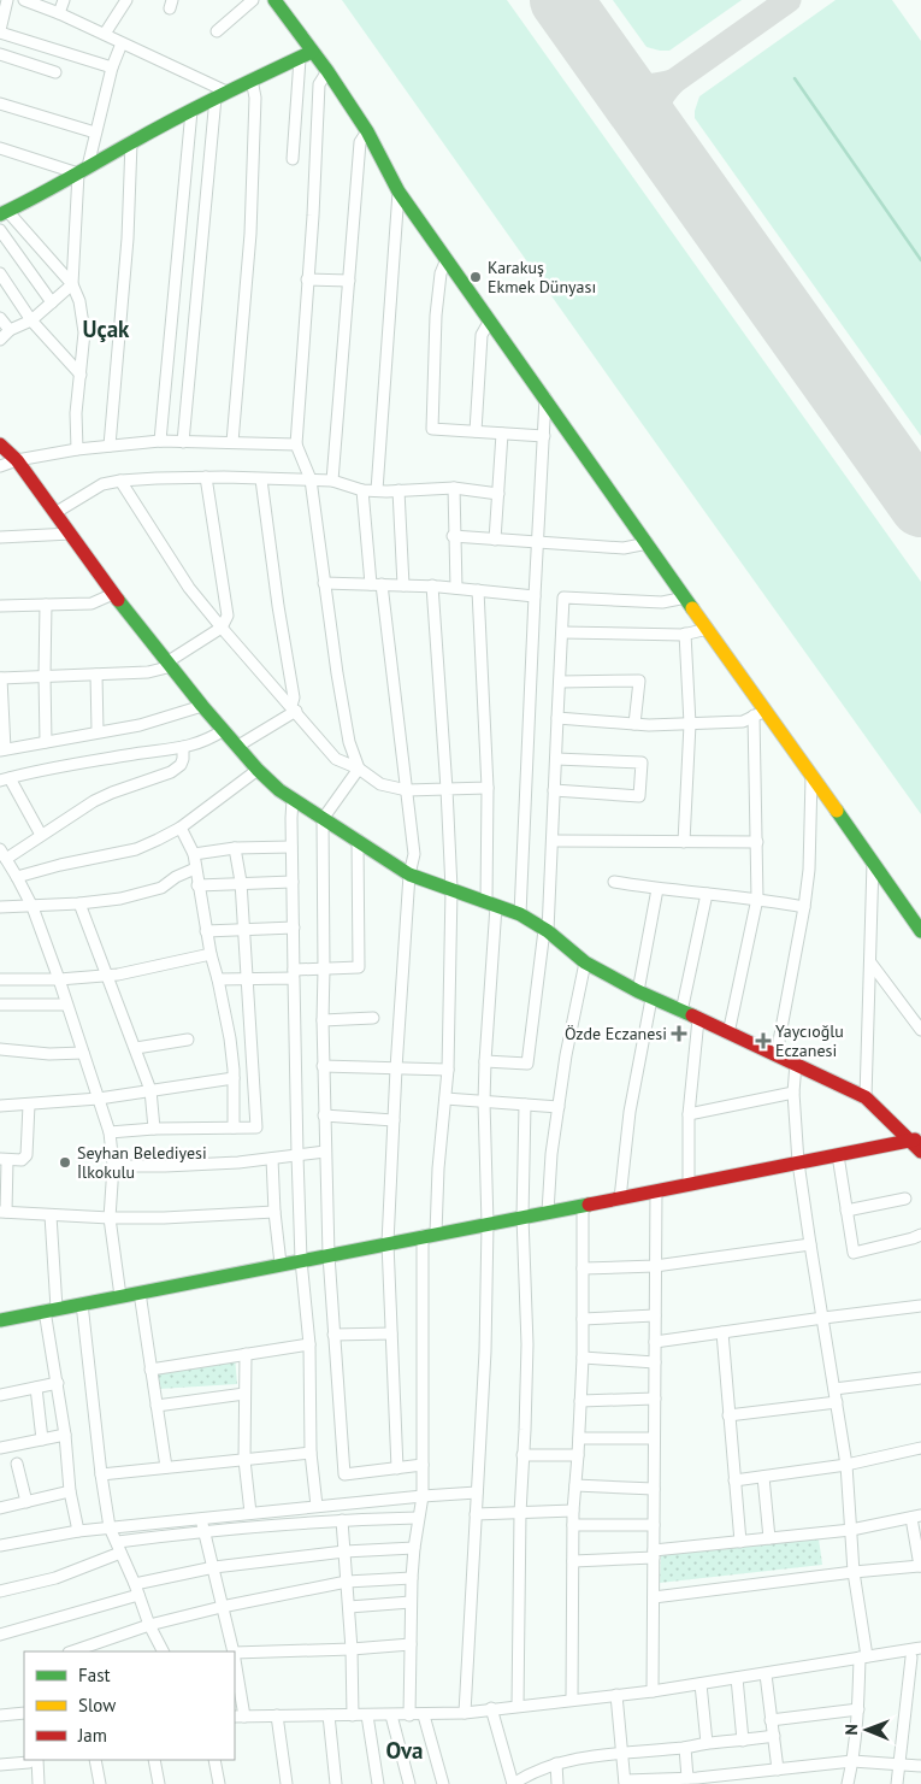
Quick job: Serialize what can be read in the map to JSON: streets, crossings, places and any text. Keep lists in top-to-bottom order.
{
  "districts": ["Uçak", "Ova"],
  "places": {
    "other": ["Karakuş Ekmek Dünyası", "Seyhan Belediyesi İlkokulu"],
    "health": ["Özde Eczanesi", "Yaycıoğlu Eczanesi"]
  },
  "legend": ["Fast", "Slow", "Jam"],
  "north": "left"
}
